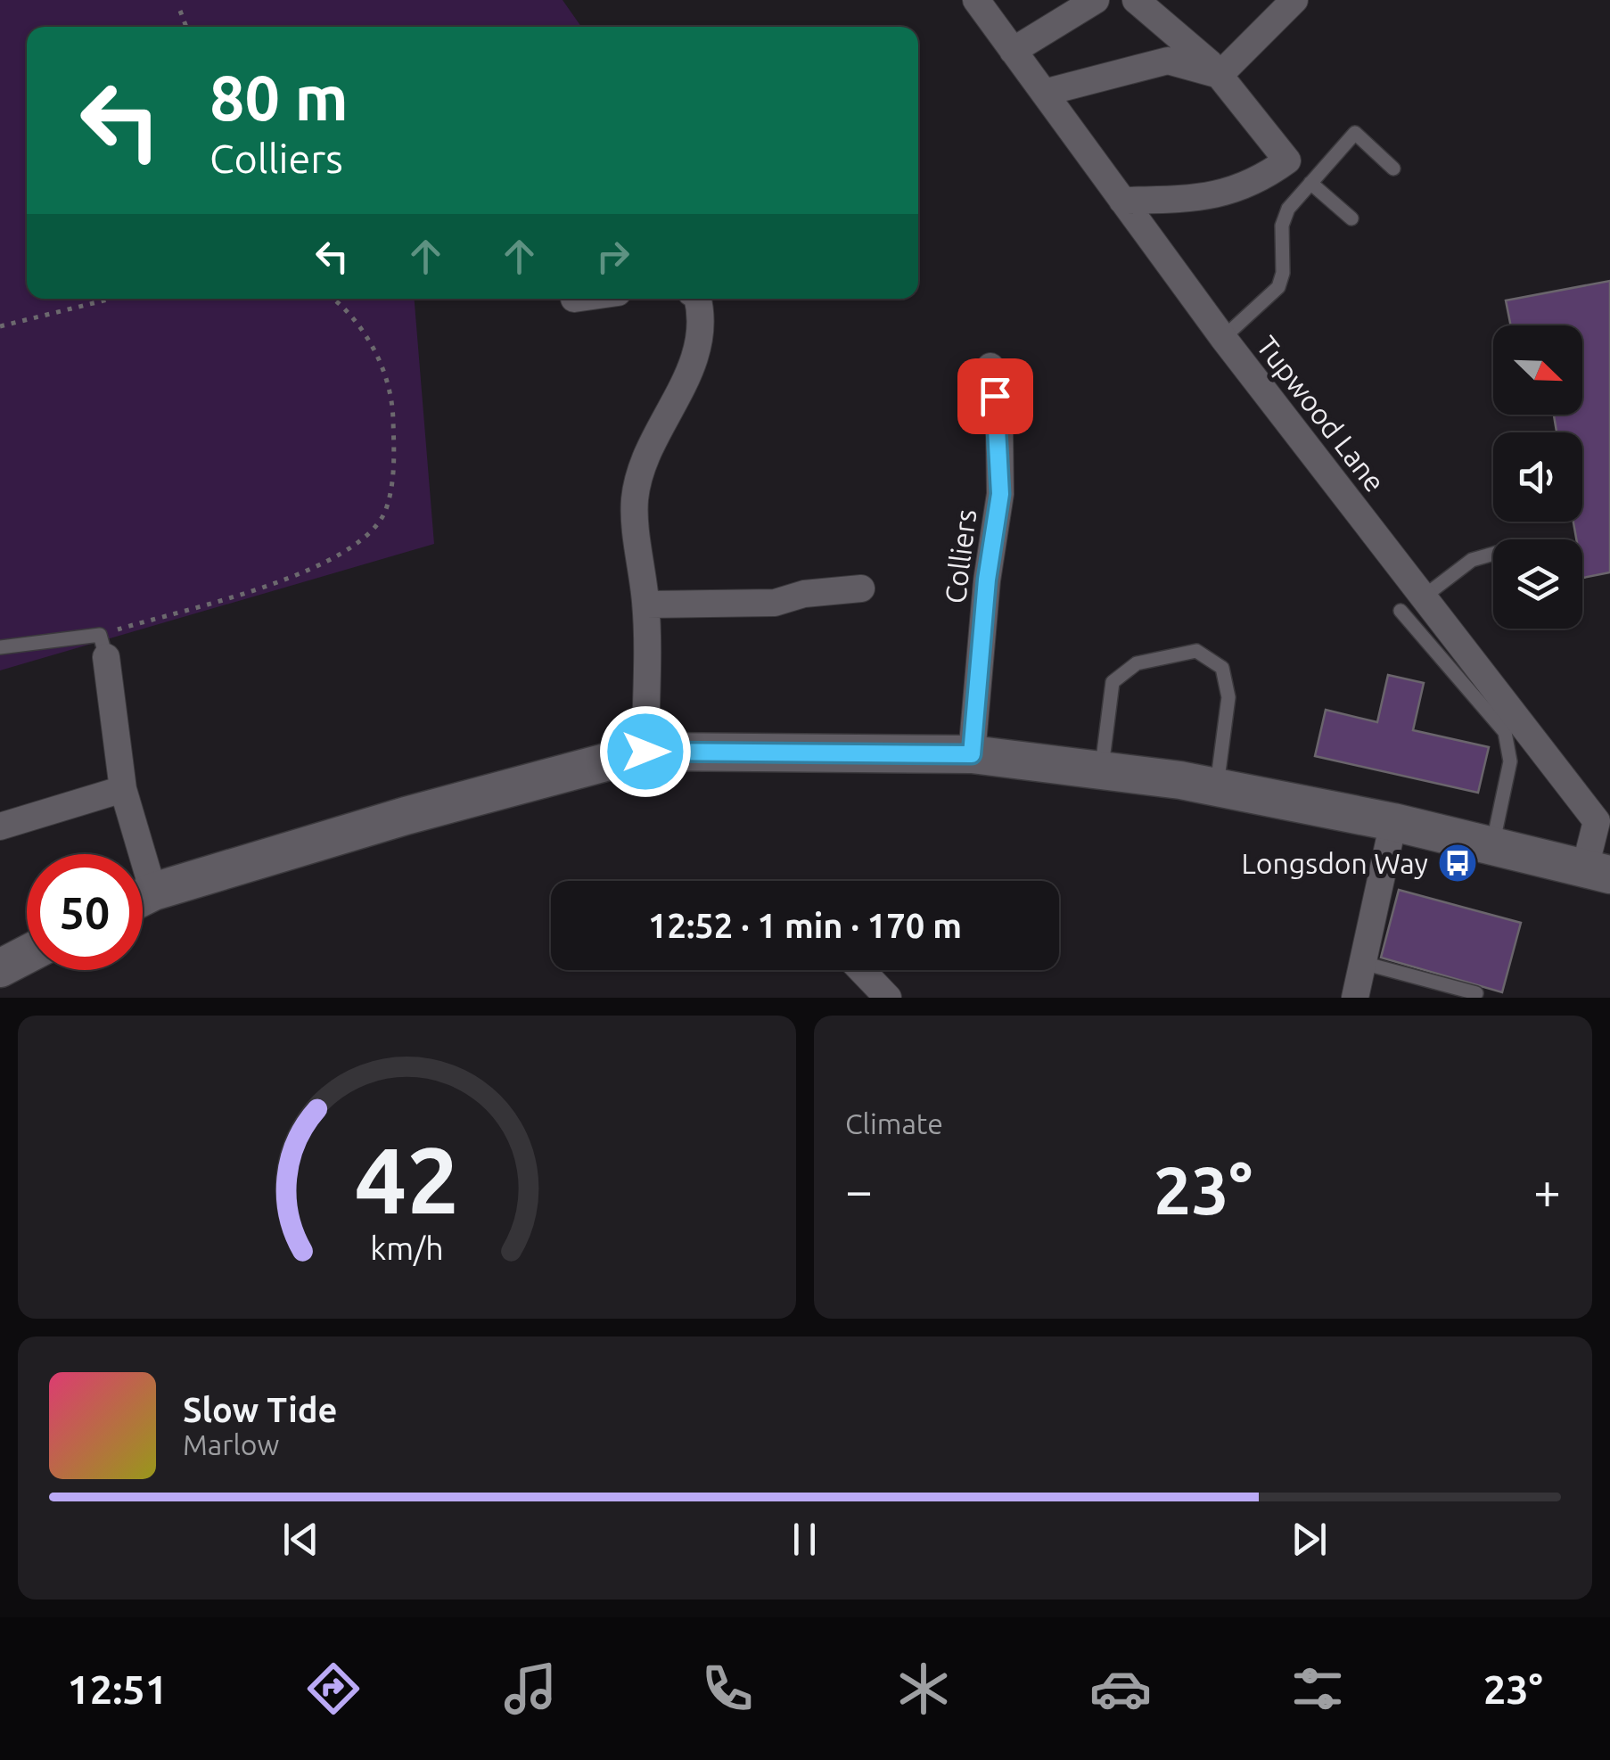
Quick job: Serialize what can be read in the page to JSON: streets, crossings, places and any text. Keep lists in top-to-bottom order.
{
  "streets": {
    "street": ["Tupwood Lane", "Colliers"]
  },
  "places": {
    "bus stop": ["Longsdon Way"]
  },
  "north": "bottom right",
  "page": {
    "turn": ["80 m", "Colliers"],
    "limit": "50",
    "trip": "12:52 · 1 min · 170 m",
    "tile": "Climate",
    "heat": ["−", "23°", "+"],
    "song": ["Slow Tide", "Marlow"],
    "tabs": ["12:51", "23°"],
    "gauge": ["42", "km/h"]
  }
}
